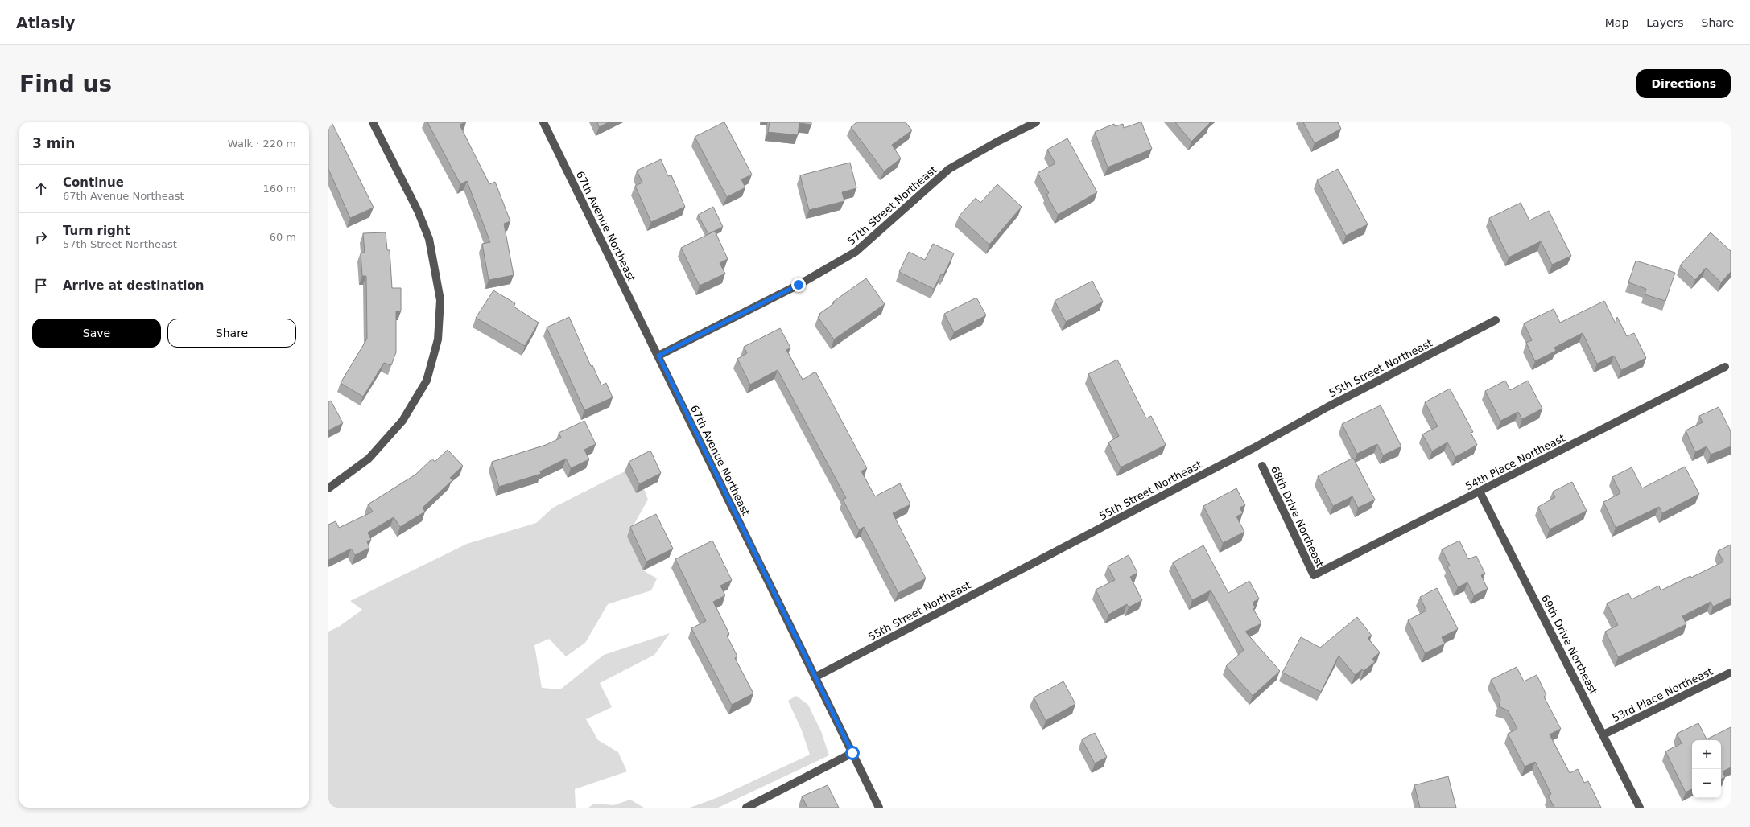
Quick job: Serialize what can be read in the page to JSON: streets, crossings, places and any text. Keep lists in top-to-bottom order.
{
  "streets": {
    "street": [
      "57th Street Northeast",
      "67th Avenue Northeast",
      "55th Street Northeast",
      "54th Place Northeast",
      "68th Drive Northeast",
      "69th Drive Northeast",
      "53rd Place Northeast"
    ]
  },
  "crossings": [
    ["57th Street Northeast", "67th Avenue Northeast"],
    ["67th Avenue Northeast", "55th Street Northeast"],
    ["54th Place Northeast", "68th Drive Northeast"],
    ["54th Place Northeast", "69th Drive Northeast"],
    ["69th Drive Northeast", "53rd Place Northeast"]
  ],
  "page": {
    "header": "Atlasly",
    "nav": ["Map", "Layers", "Share"],
    "buttons": [
      "Directions",
      ["Save", "Share"]
    ],
    "title": "Find us",
    "heading": ["3 min", "Walk · 220 m"],
    "list": [
      ["Continue", "67th Avenue Northeast", "160 m"],
      ["Turn right", "57th Street Northeast", "60 m"],
      "Arrive at destination"
    ],
    "map_buttons": ["+", "−"]
  }
}
